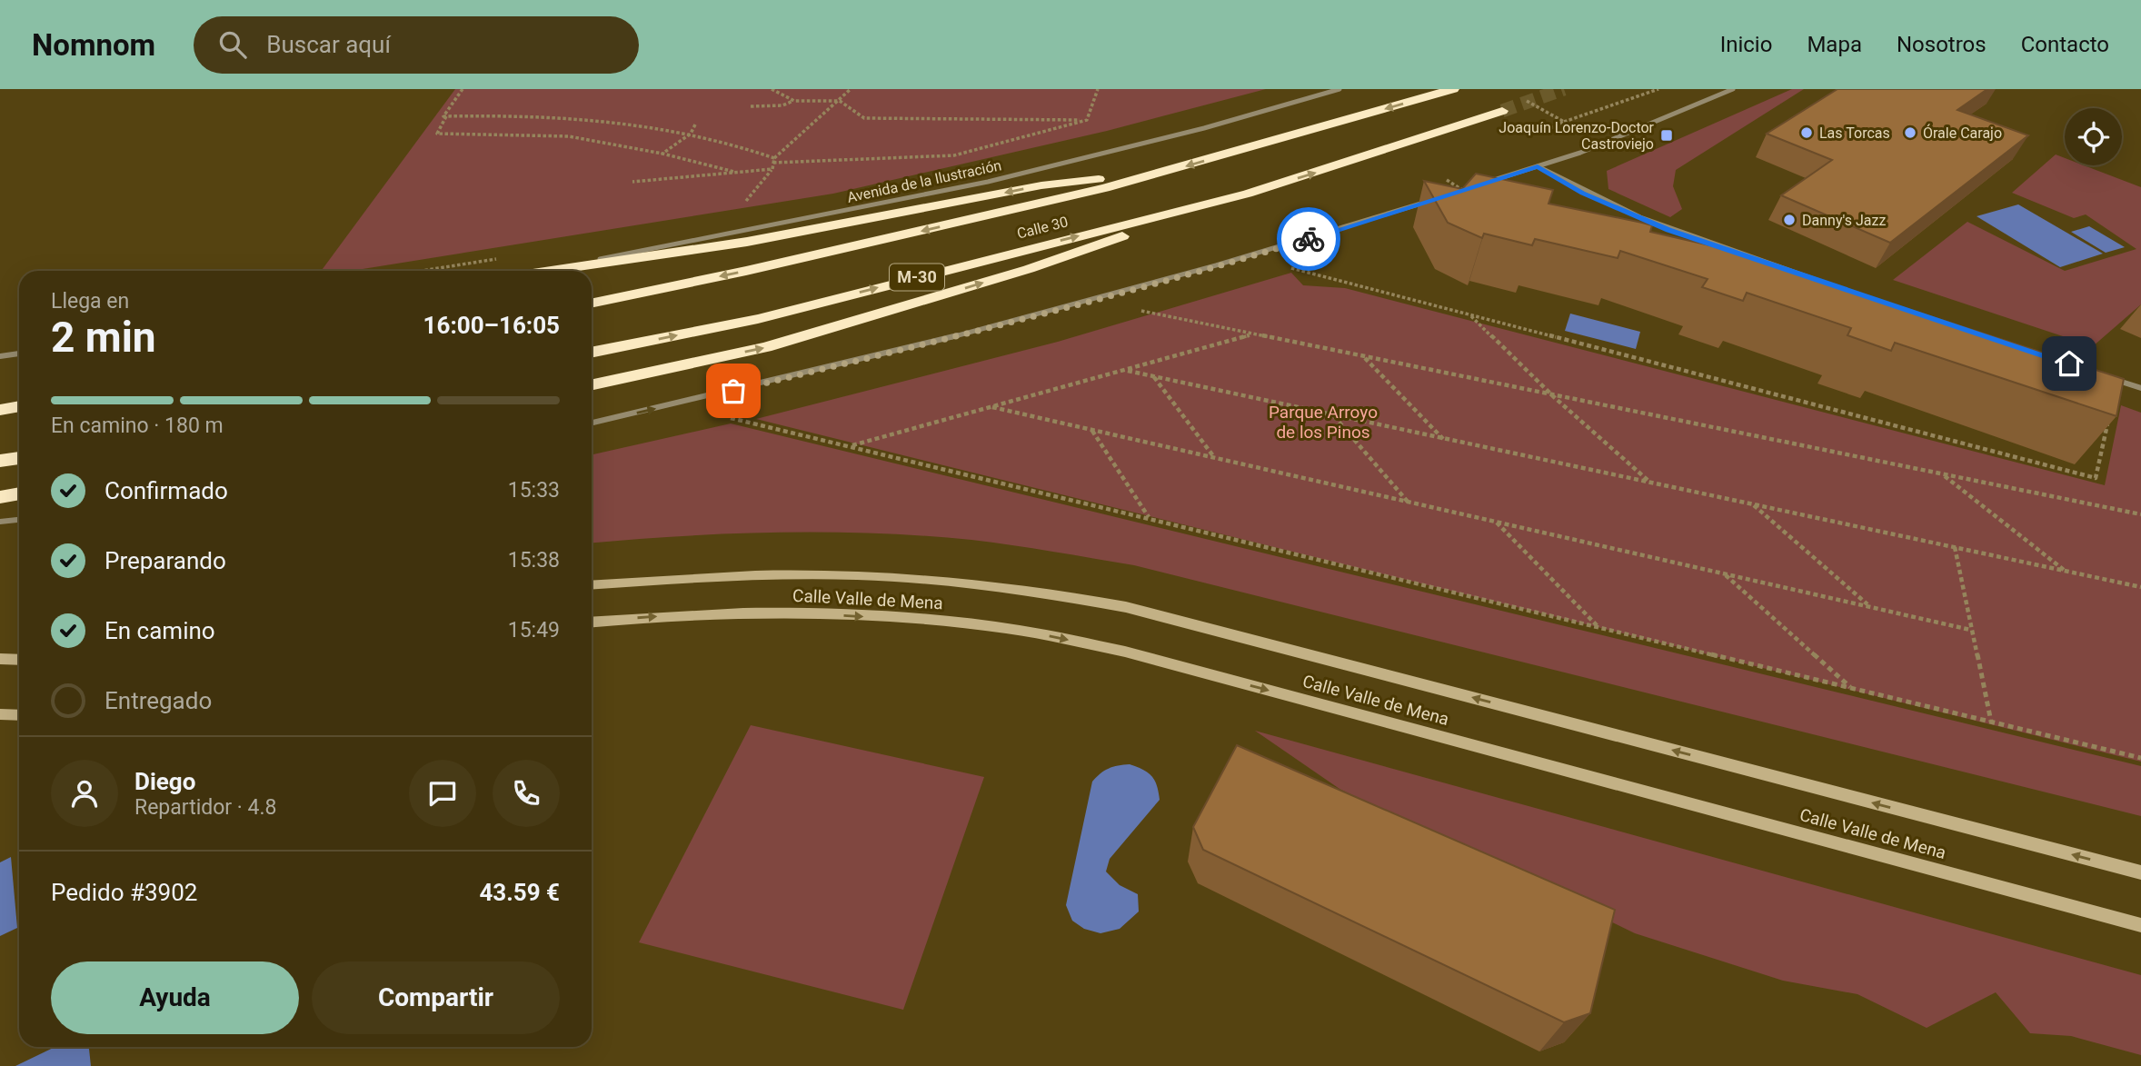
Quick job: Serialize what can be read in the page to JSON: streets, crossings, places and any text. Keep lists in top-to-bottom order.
{
  "streets": {
    "highway": ["Calle 30", "M-30"],
    "main road": ["Calle Valle de Mena"],
    "street": ["Avenida de la Ilustración"]
  },
  "parks": ["Parque Arroyo de los Pinos"],
  "places": {
    "other": ["Las Torcas", "Órale Carajo", "Danny's Jazz"],
    "transit": ["Joaquín Lorenzo-Doctor Castroviejo"]
  },
  "page": {
    "header": "Nomnom",
    "search": "Buscar aquí",
    "nav": [
      "Inicio",
      "Mapa",
      "Nosotros",
      "Contacto"
    ],
    "heading": ["2 min", "Llega en", "16:00–16:05"],
    "panel": [
      "Diego",
      "Repartidor · 4.8",
      "Pedido #3902",
      "43.59 €"
    ],
    "bar": "En camino · 180 m",
    "list": [
      ["Confirmado", "15:33"],
      ["Preparando", "15:38"],
      ["En camino", "15:49"],
      "Entregado"
    ],
    "buttons": ["Ayuda", "Compartir"]
  }
}
